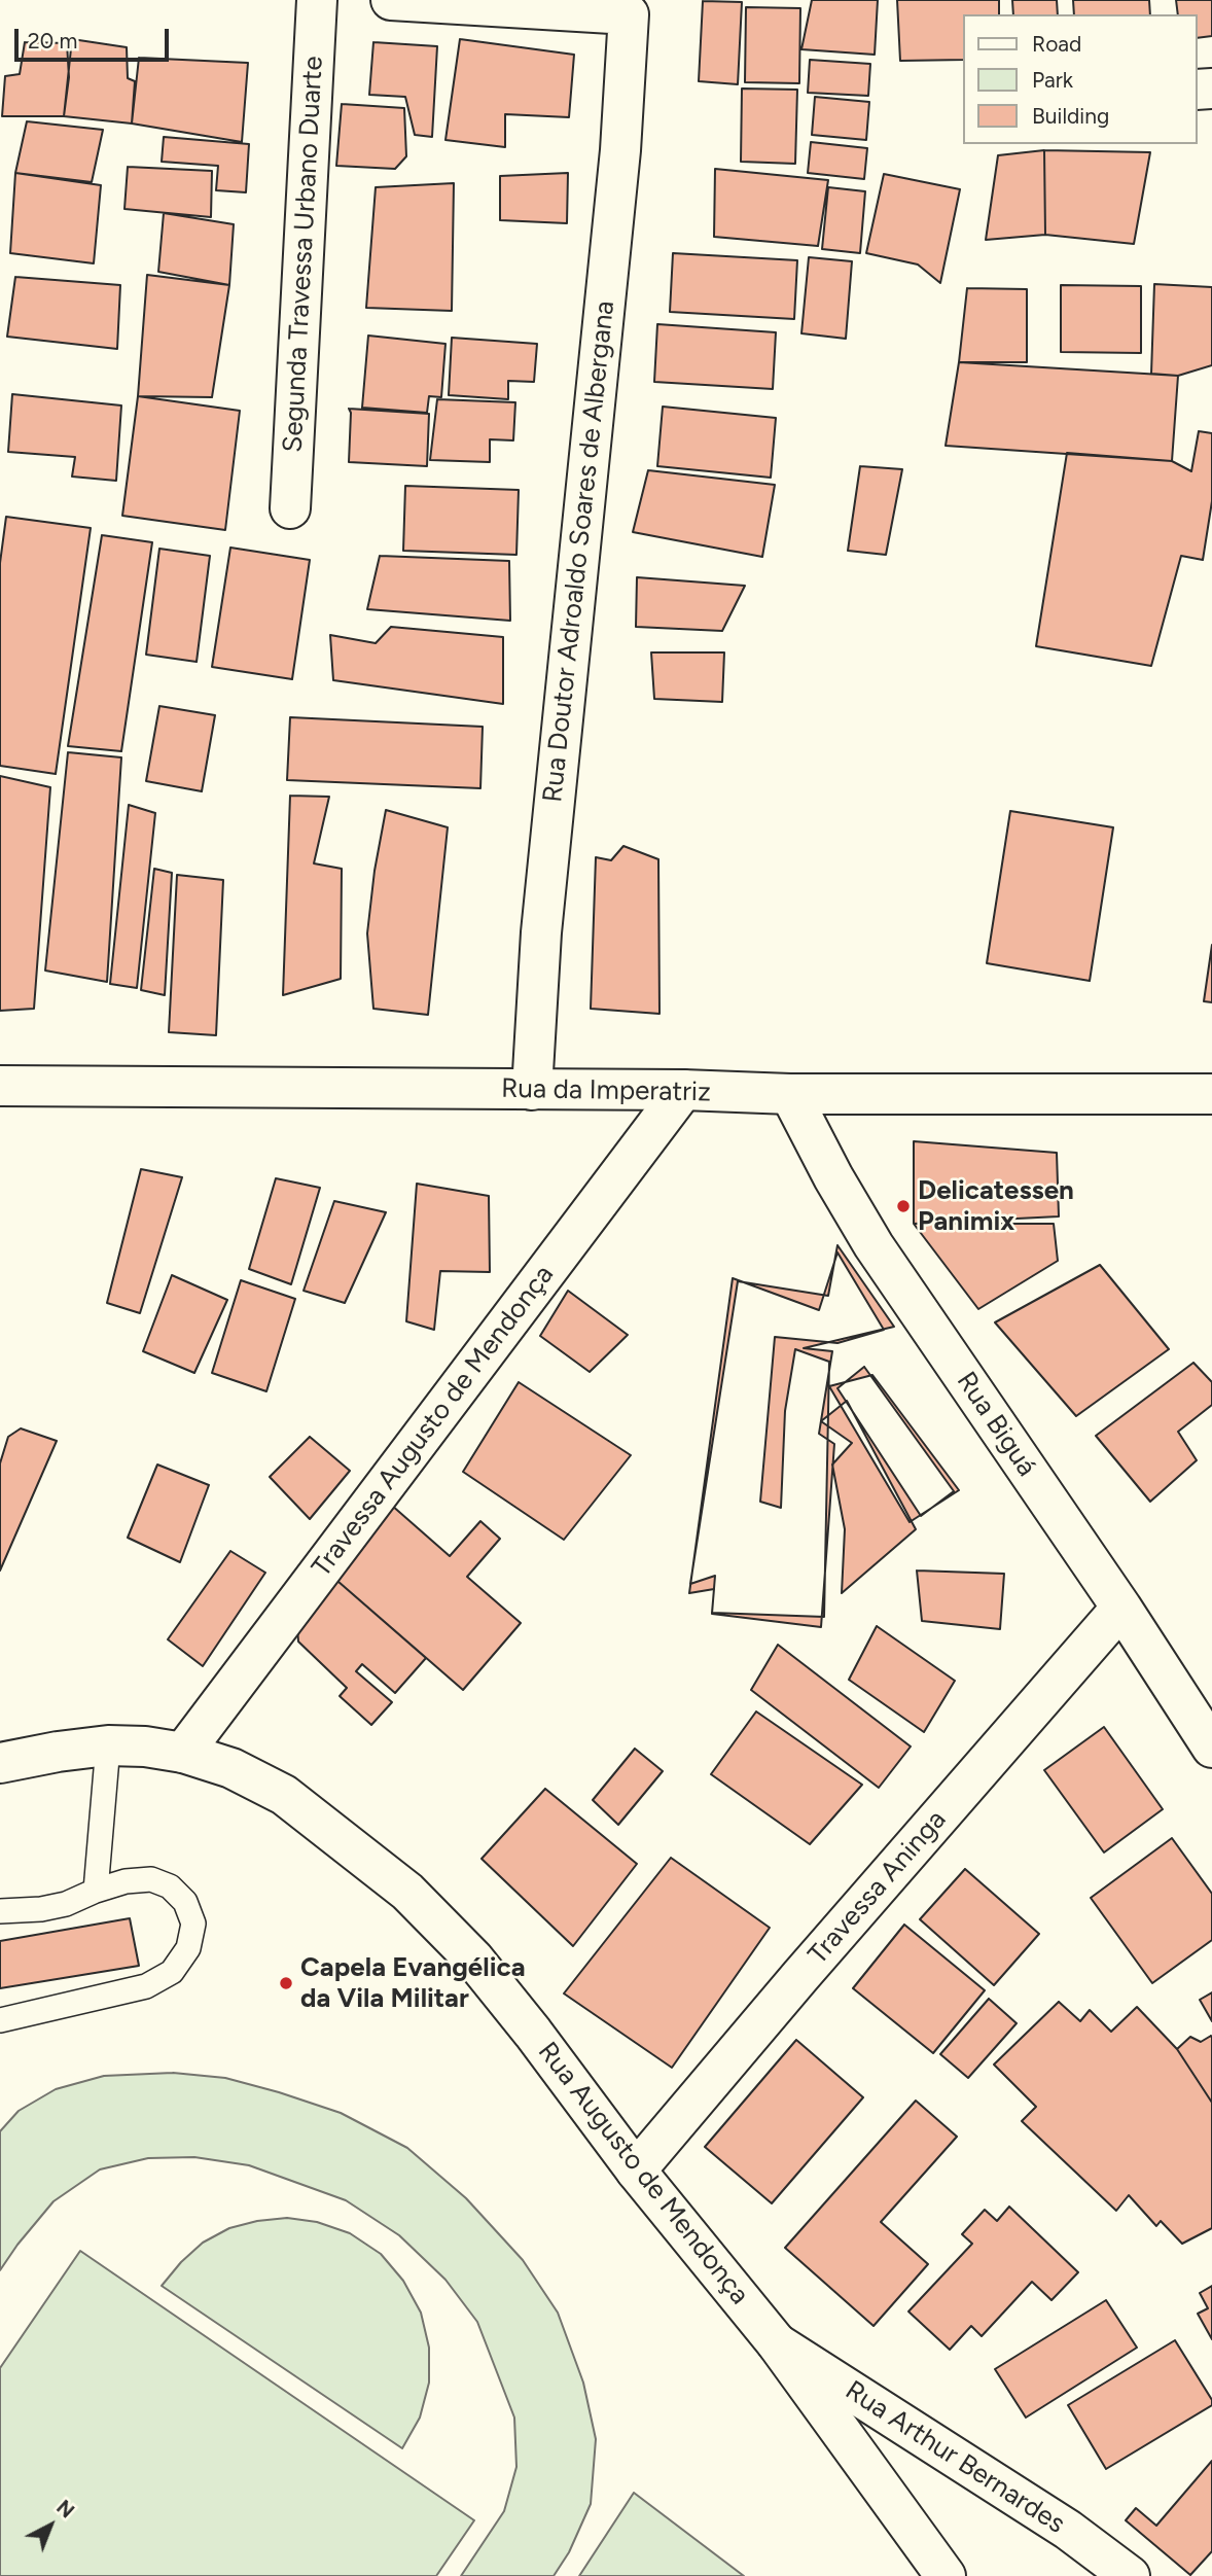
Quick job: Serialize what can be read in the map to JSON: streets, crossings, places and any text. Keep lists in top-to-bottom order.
{
  "streets": {
    "street": [
      "Segunda Travessa Urbano Duarte",
      "Rua Doutor Adroaldo Soares de Albergana",
      "Rua da Imperatriz",
      "Travessa Augusto de Mendonça",
      "Rua Biguá",
      "Travessa Aninga",
      "Rua Augusto de Mendonça",
      "Rua Arthur Bernardes"
    ]
  },
  "crossings": [
    ["Rua Doutor Adroaldo Soares de Albergana", "Rua da Imperatriz"],
    ["Rua da Imperatriz", "Travessa Augusto de Mendonça"],
    ["Rua da Imperatriz", "Rua Biguá"],
    ["Travessa Augusto de Mendonça", "Rua Augusto de Mendonça"],
    ["Rua Biguá", "Travessa Aninga"],
    ["Travessa Aninga", "Rua Augusto de Mendonça"],
    ["Rua Augusto de Mendonça", "Rua Arthur Bernardes"]
  ],
  "places": ["Delicatessen Panimix", "Capela Evangélica da Vila Militar"],
  "legend": ["Road", "Park", "Building"],
  "scale_bar": "20 m",
  "north": "top right"
}
